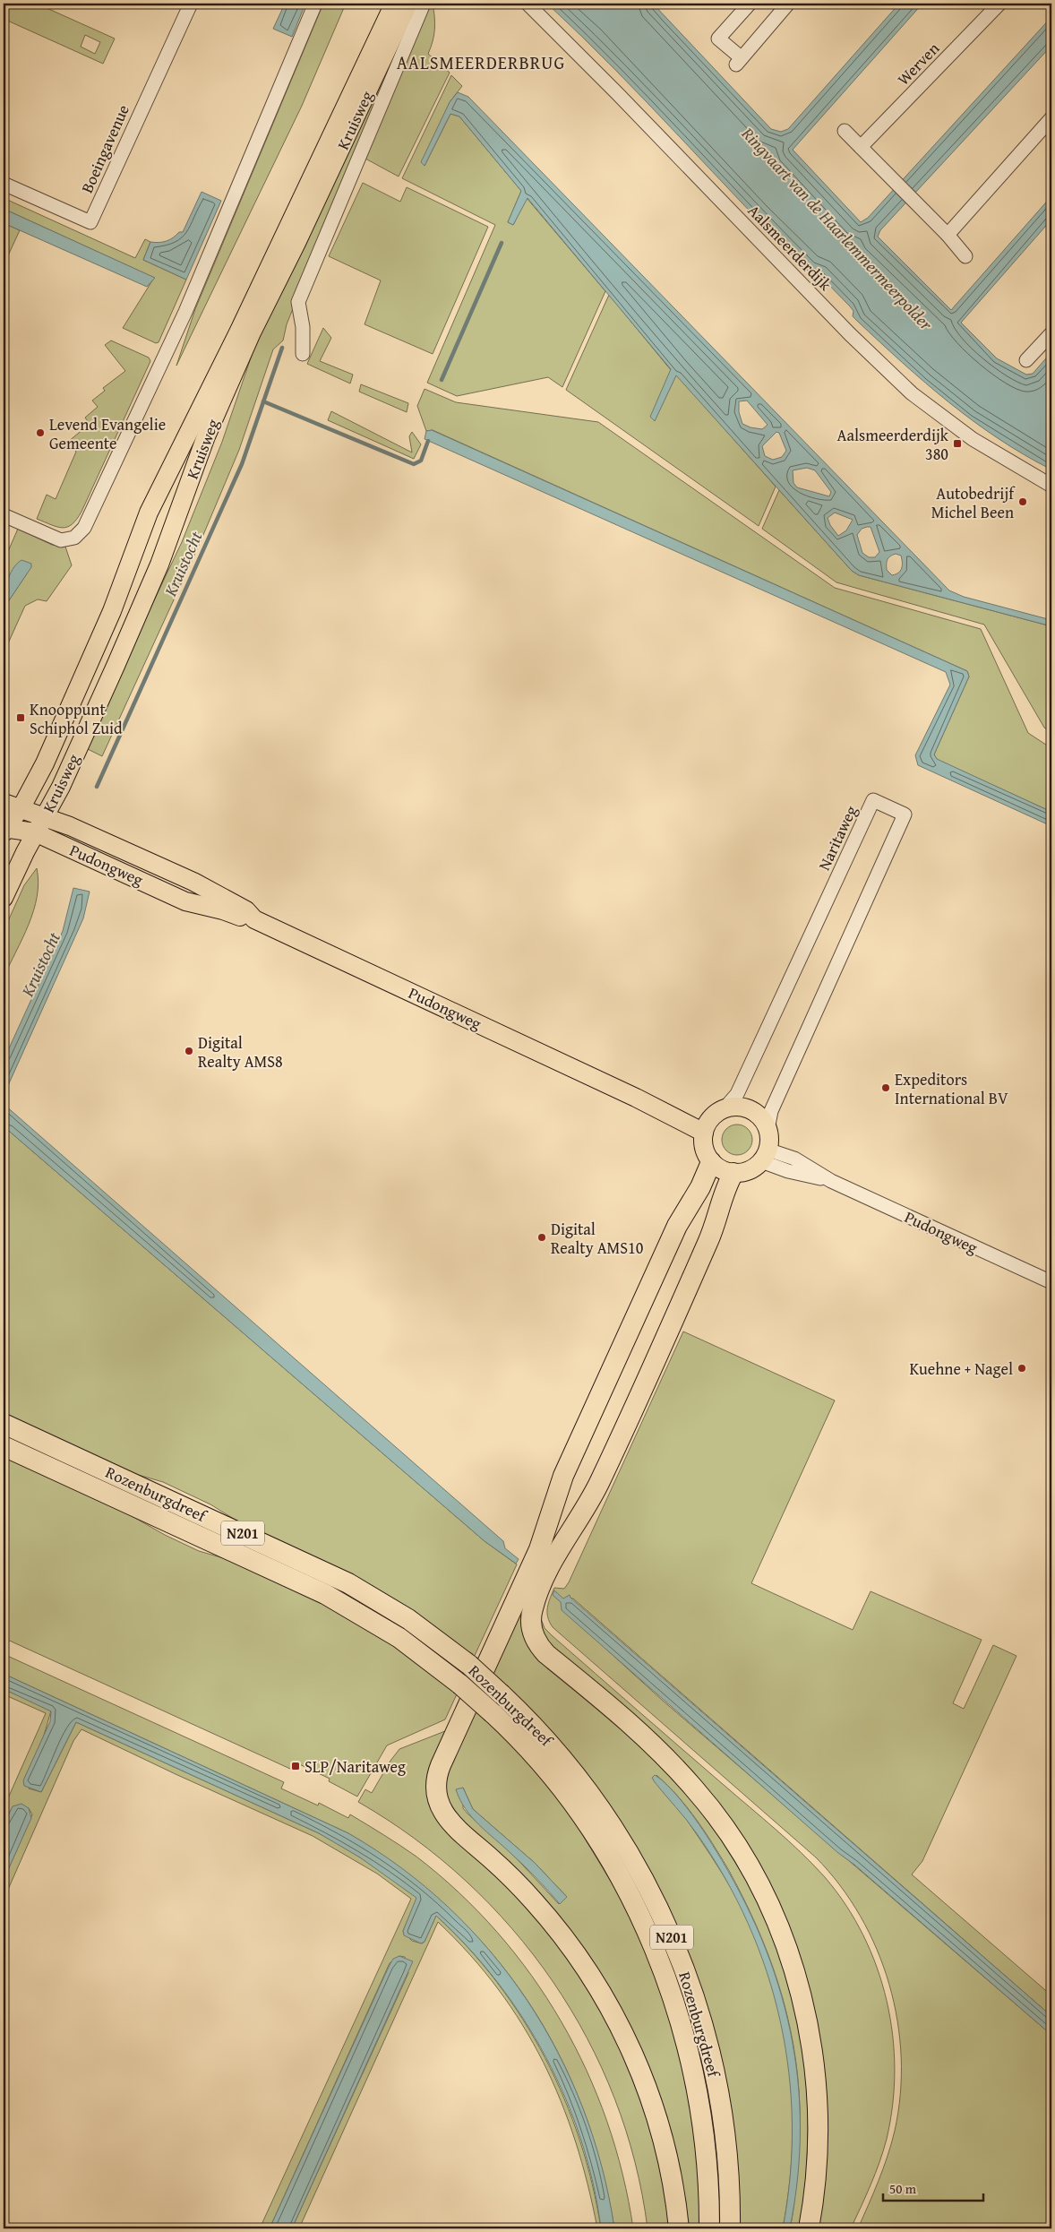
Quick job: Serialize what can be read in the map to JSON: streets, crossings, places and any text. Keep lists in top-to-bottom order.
{
  "streets": {
    "highway": ["Rozenburgdreef", "N201"],
    "main road": ["Kruisweg", "Pudongweg"],
    "street": [
      "Werven",
      "Boeingavenue",
      "Aalsmeerderdijk",
      "Naritaweg"
    ]
  },
  "crossings": [
    ["Kruisweg", "Pudongweg"],
    ["Naritaweg", "Pudongweg"]
  ],
  "districts": ["AALSMEERDERBRUG"],
  "water": ["Ringvaart van de Haarlemmermeerpolder", "Kruistocht"],
  "places": {
    "other": [
      "Levend Evangelie Gemeente",
      "Autobedrijf Michel Been",
      "Digital Realty AMS8",
      "Expeditors International BV",
      "Digital Realty AMS10",
      "Kuehne + Nagel"
    ],
    "transit": ["Aalsmeerderdijk 380", "Knooppunt Schiphol Zuid", "SLP/Naritaweg"]
  },
  "scale_bar": "50 m"
}
